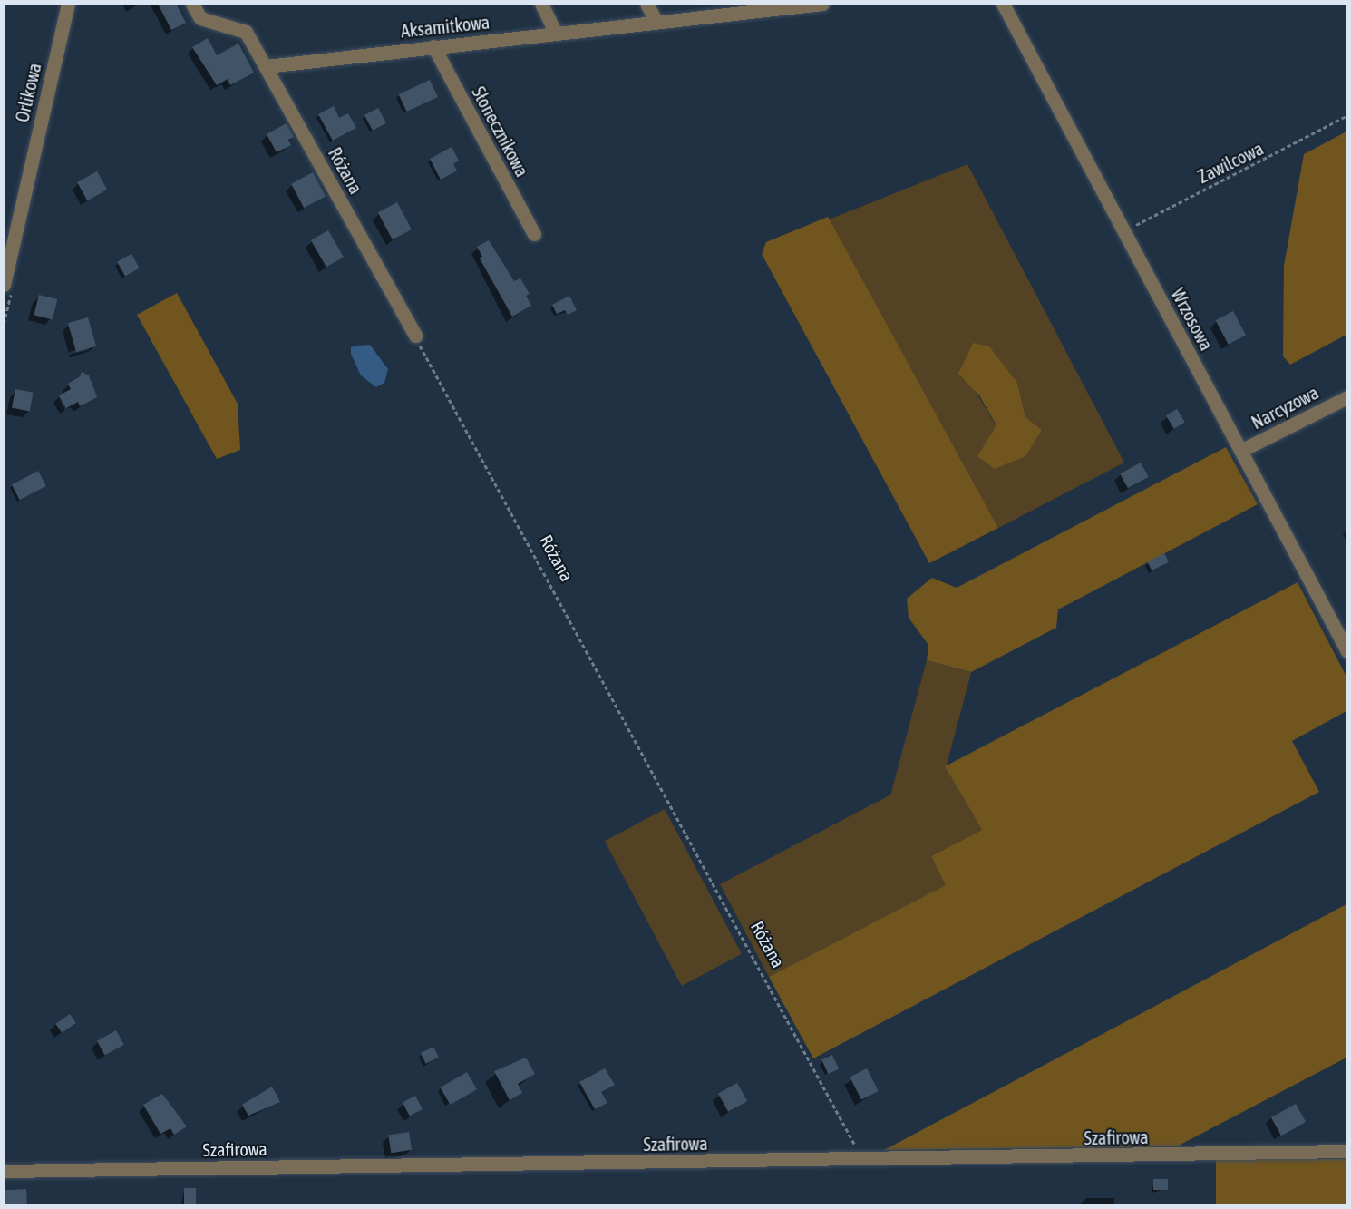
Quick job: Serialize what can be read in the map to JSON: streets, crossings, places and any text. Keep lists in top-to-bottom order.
{
  "streets": {
    "street": [
      "Aksamitkowa",
      "Orlikowa",
      "Słonecznikowa",
      "Różana",
      "Wrzosowa",
      "Narcyzowa",
      "Szafirowa"
    ],
    "path": ["Zawilcowa"]
  },
  "crossings": [
    ["Aksamitkowa", "Słonecznikowa"],
    ["Aksamitkowa", "Różana"],
    ["Zawilcowa", "Wrzosowa"],
    ["Różana", "Szafirowa"],
    ["Wrzosowa", "Narcyzowa"]
  ]
}
